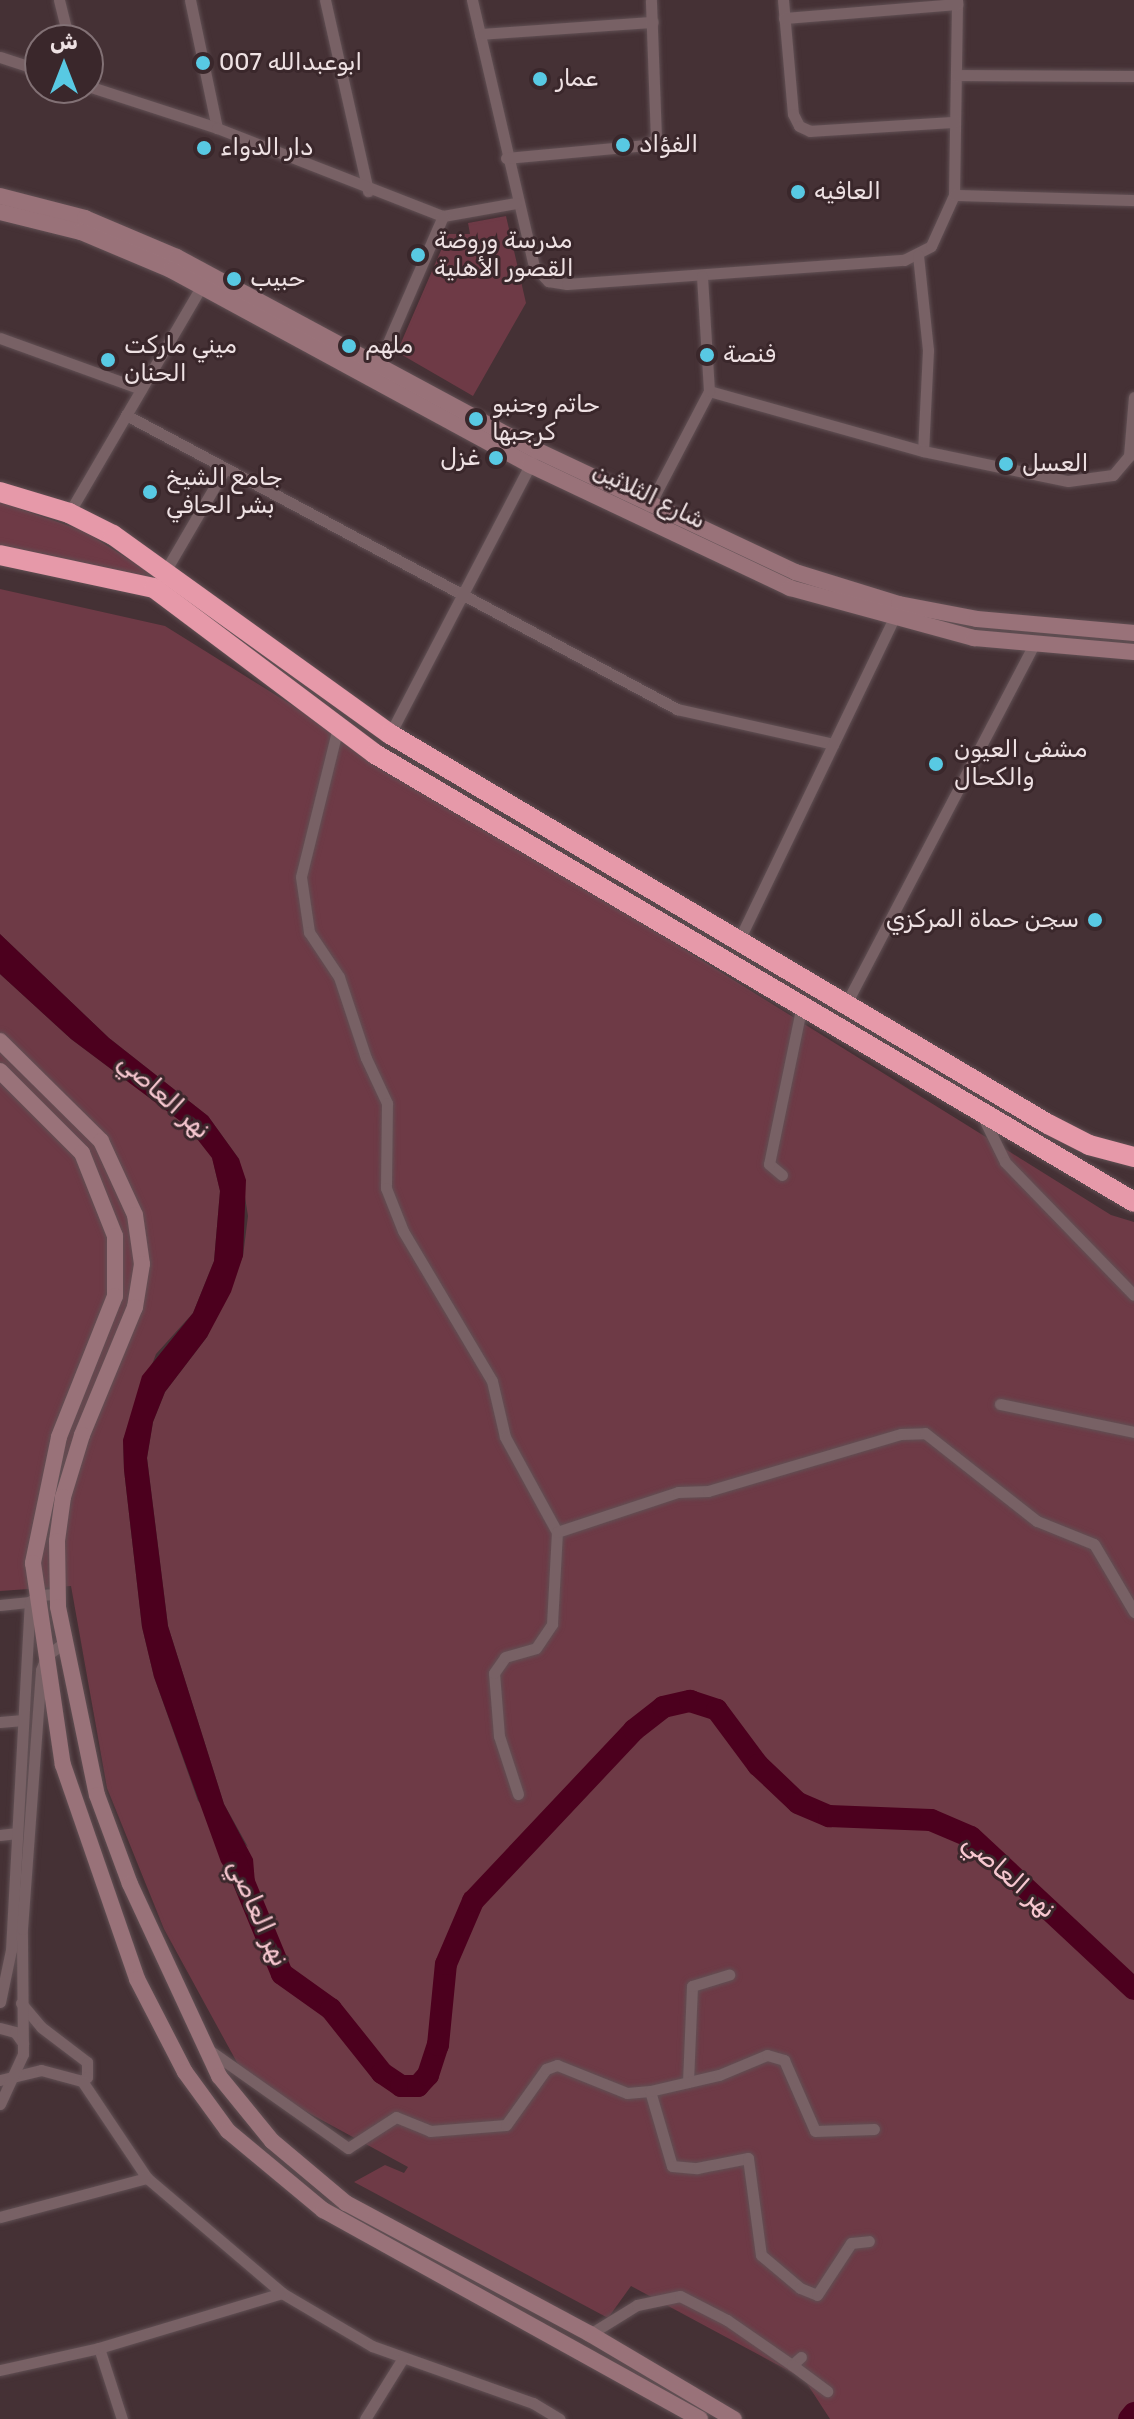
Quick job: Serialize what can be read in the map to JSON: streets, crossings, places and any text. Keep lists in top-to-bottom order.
{
  "streets": {
    "main road": ["شارع الثلاثين"]
  },
  "water": ["نهر العاصي"],
  "places": [
    "ابوعبدالله 007",
    "عمار",
    "الفؤاد",
    "دار الدواء",
    "العافيه",
    "مدرسة وروضة القصور الأهلية",
    "حبيب",
    "ملهم",
    "فنصة",
    "ميني ماركت الحنان",
    "حاتم وجنبو كرجبها",
    "غزل",
    "العسل",
    "جامع الشيخ بشر الحافي",
    "مشفى العيون والكحال",
    "سجن حماة المركزي"
  ],
  "north": "top"
}
